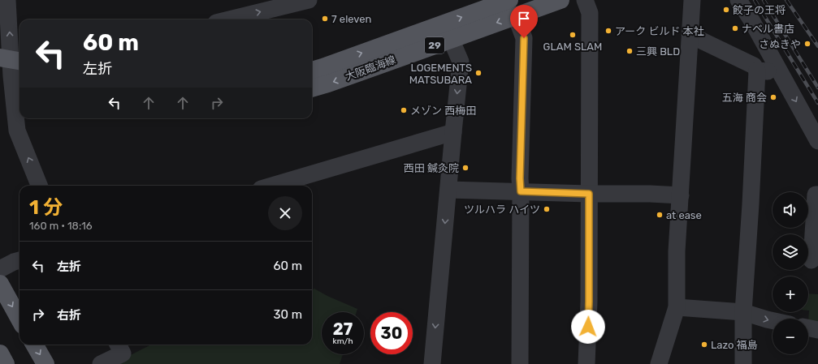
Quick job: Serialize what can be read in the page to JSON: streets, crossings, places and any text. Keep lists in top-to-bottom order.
{
  "streets": {
    "main road": ["29", "大阪臨海線"]
  },
  "places": [
    "餃子の王将",
    "7 eleven",
    "ナベル書店",
    "アーク ビルド 本社",
    "GLAM SLAM",
    "さぬきや",
    "三興 BLD",
    "LOGEMENTS MATSUBARA",
    "五海 商会",
    "メゾン 西梅田",
    "西田 鍼灸院",
    "ツルハラ ハイツ",
    "at ease",
    "Lazo 福島"
  ],
  "page": {
    "turn": ["60 m", "左折"],
    "heading": ["1 分", "160 m · 18:16"],
    "map_buttons": ["+", "−"],
    "list": [
      {
        "name": "左折",
        "value": "60 m"
      },
      {
        "name": "右折",
        "value": "30 m"
      }
    ],
    "speed": "27 km/h",
    "limit": "30"
  }
}
